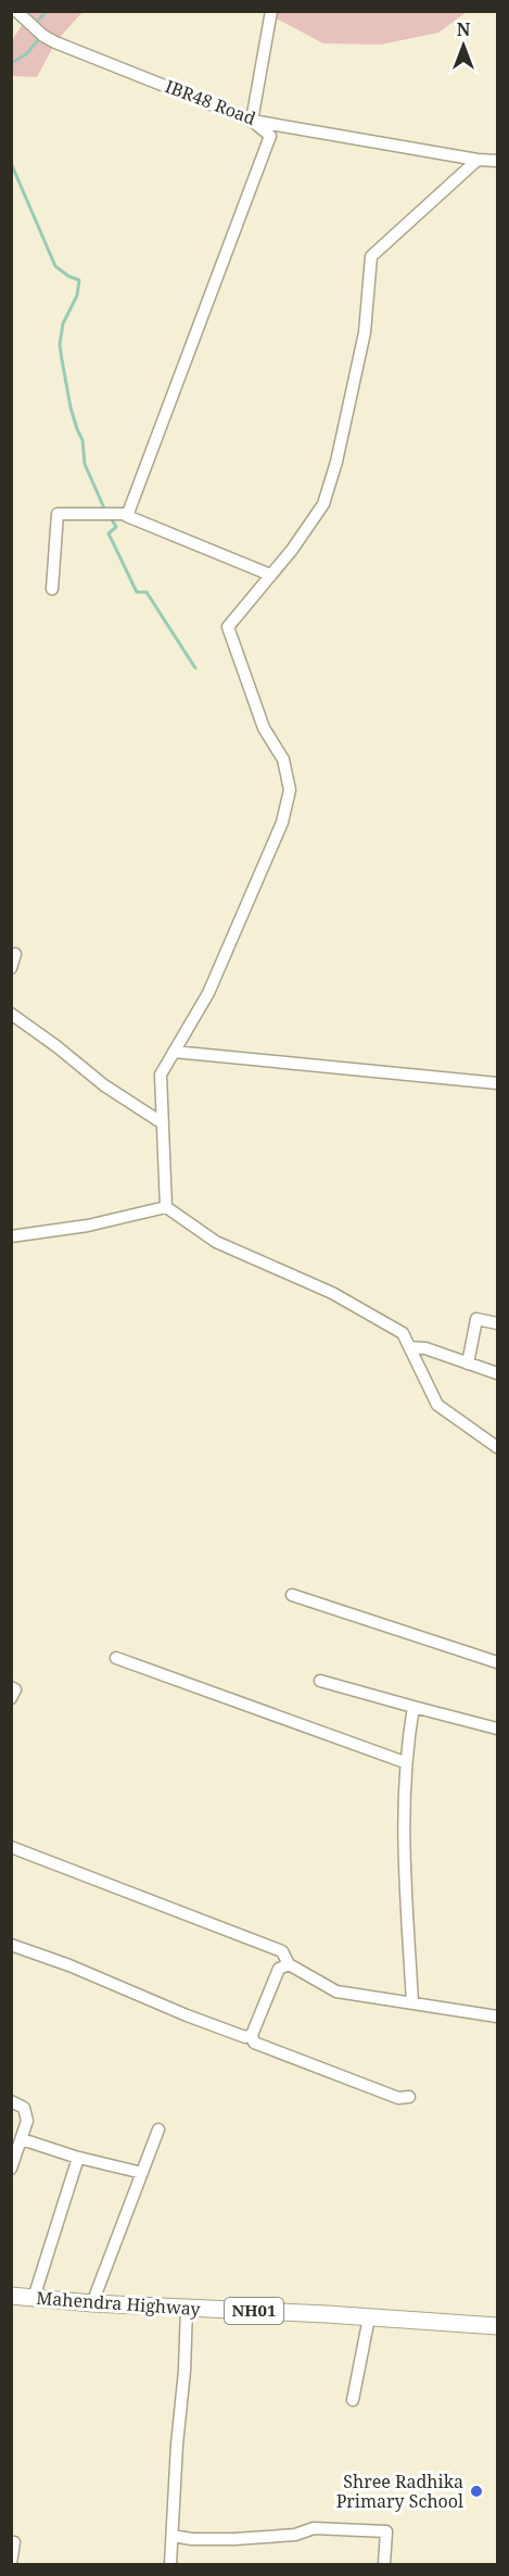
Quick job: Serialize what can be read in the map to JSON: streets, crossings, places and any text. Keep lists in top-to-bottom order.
{
  "streets": {
    "highway": ["Mahendra Highway", "NH01"],
    "street": ["IBR48 Road"]
  },
  "places": ["Shree Radhika Primary School"],
  "north": "top"
}
